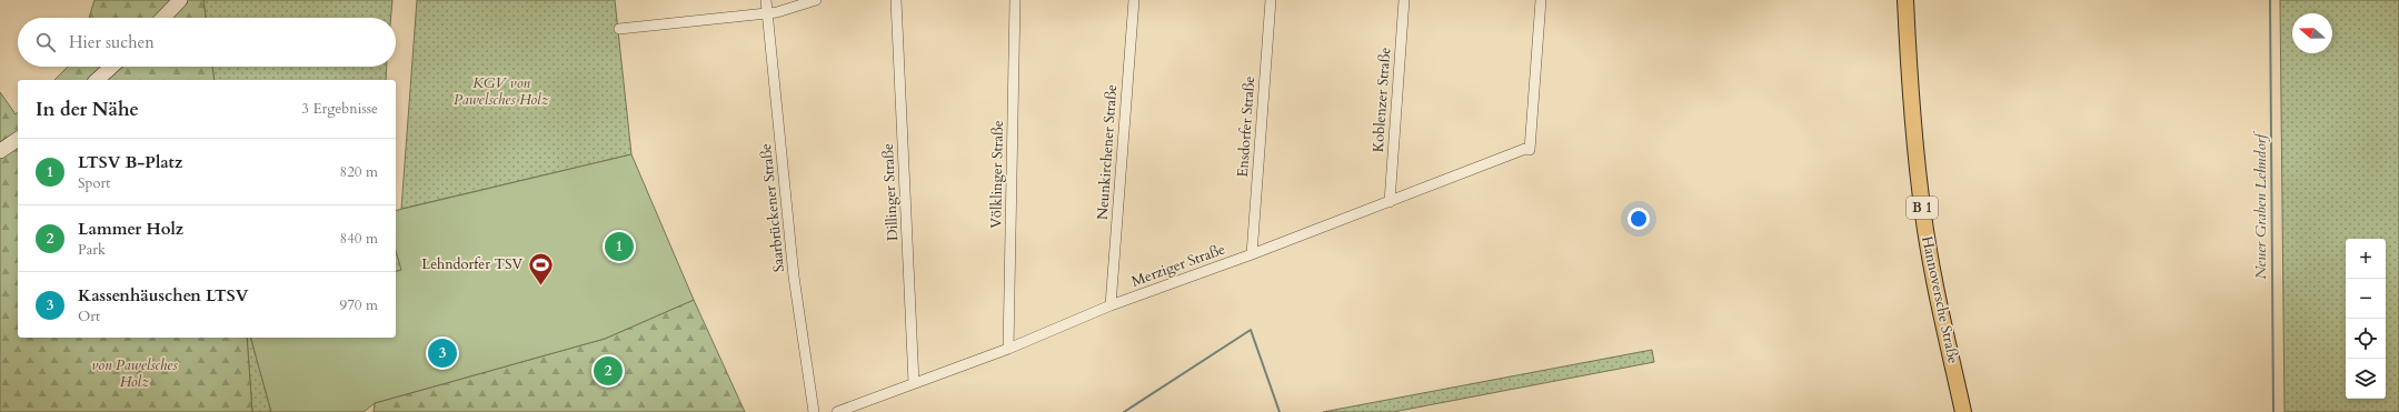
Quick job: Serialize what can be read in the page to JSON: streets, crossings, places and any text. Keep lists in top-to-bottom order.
{
  "streets": {
    "main road": ["B 1", "Hannoversche Straße"],
    "street": [
      "Koblenzer Straße",
      "Ensdorfer Straße",
      "Neunkirchener Straße",
      "Völklinger Straße",
      "Dillinger Straße",
      "Saarbrückener Straße",
      "Merziger Straße"
    ]
  },
  "crossings": [
    ["Koblenzer Straße", "Merziger Straße"],
    ["Ensdorfer Straße", "Merziger Straße"],
    ["Neunkirchener Straße", "Merziger Straße"],
    ["Völklinger Straße", "Merziger Straße"],
    ["Dillinger Straße", "Merziger Straße"]
  ],
  "water": ["Neuer Graben Lehndorf"],
  "parks": ["KGV von Pawelsches Holz", "von Pawelsches Holz"],
  "places": {
    "sports": ["Lehndorfer TSV"]
  },
  "north": "left",
  "page": {
    "search": "Hier suchen",
    "heading": ["In der Nähe", "3 Ergebnisse"],
    "list": [
      {
        "mark": "1",
        "name": "LTSV B-Platz",
        "note": "Sport",
        "value": "820 m"
      },
      {
        "mark": "2",
        "name": "Lammer Holz",
        "note": "Park",
        "value": "840 m"
      },
      {
        "mark": "3",
        "name": "Kassenhäuschen LTSV",
        "note": "Ort",
        "value": "970 m"
      }
    ],
    "pins": ["1", "3", "2"],
    "map_buttons": ["+", "−"]
  }
}
